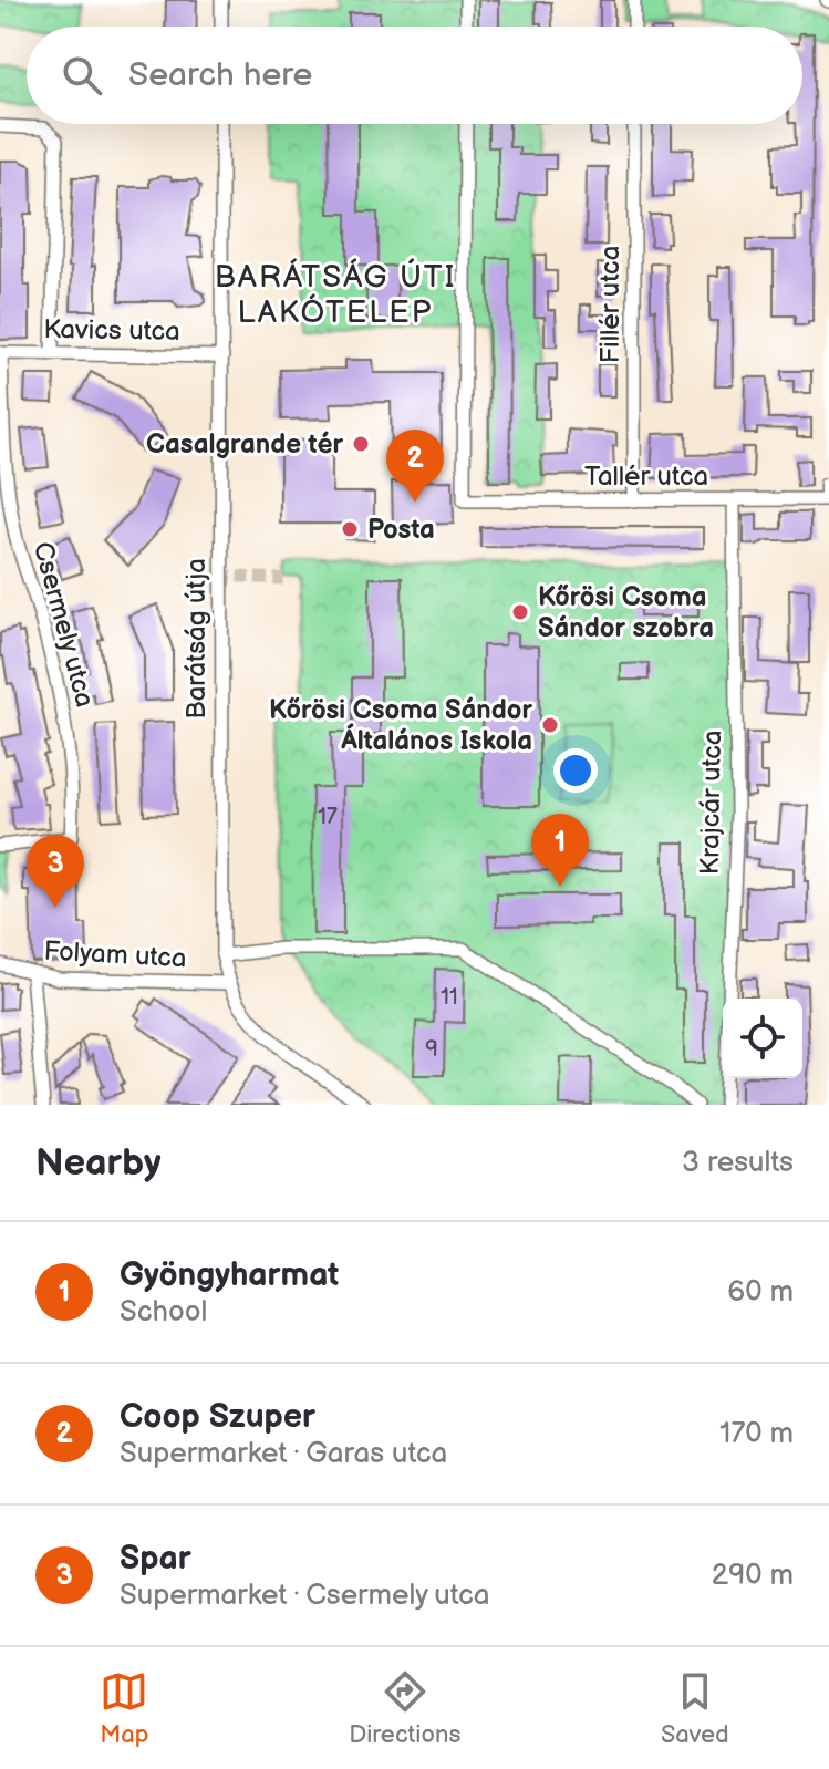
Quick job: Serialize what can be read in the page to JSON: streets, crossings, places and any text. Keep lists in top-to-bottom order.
{
  "streets": {
    "street": [
      "Fillér utca",
      "Kavics utca",
      "Tallér utca",
      "Csermely utca",
      "Barátság útja",
      "Krajcár utca",
      "Folyam utca"
    ]
  },
  "crossings": [
    ["Fillér utca", "Tallér utca"],
    ["Kavics utca", "Csermely utca"],
    ["Kavics utca", "Barátság útja"],
    ["Tallér utca", "Krajcár utca"],
    ["Barátság útja", "Folyam utca"]
  ],
  "districts": ["BARÁTSÁG ÚTI LAKÓTELEP"],
  "places": [
    "Casalgrande tér",
    "Posta",
    "Kőrösi Csoma Sándor szobra",
    "Kőrösi Csoma Sándor Általános Iskola"
  ],
  "house_numbers": ["17", "11", "9"],
  "page": {
    "search": "Search here",
    "pins": ["2", "1", "3"],
    "heading": ["Nearby", "3 results"],
    "list": [
      {
        "mark": "1",
        "name": "Gyöngyharmat",
        "note": "School",
        "value": "60 m"
      },
      {
        "mark": "2",
        "name": "Coop Szuper",
        "note": "Supermarket · Garas utca",
        "value": "170 m"
      },
      {
        "mark": "3",
        "name": "Spar",
        "note": "Supermarket · Csermely utca",
        "value": "290 m"
      }
    ],
    "nav": ["Map", "Directions", "Saved"]
  }
}
